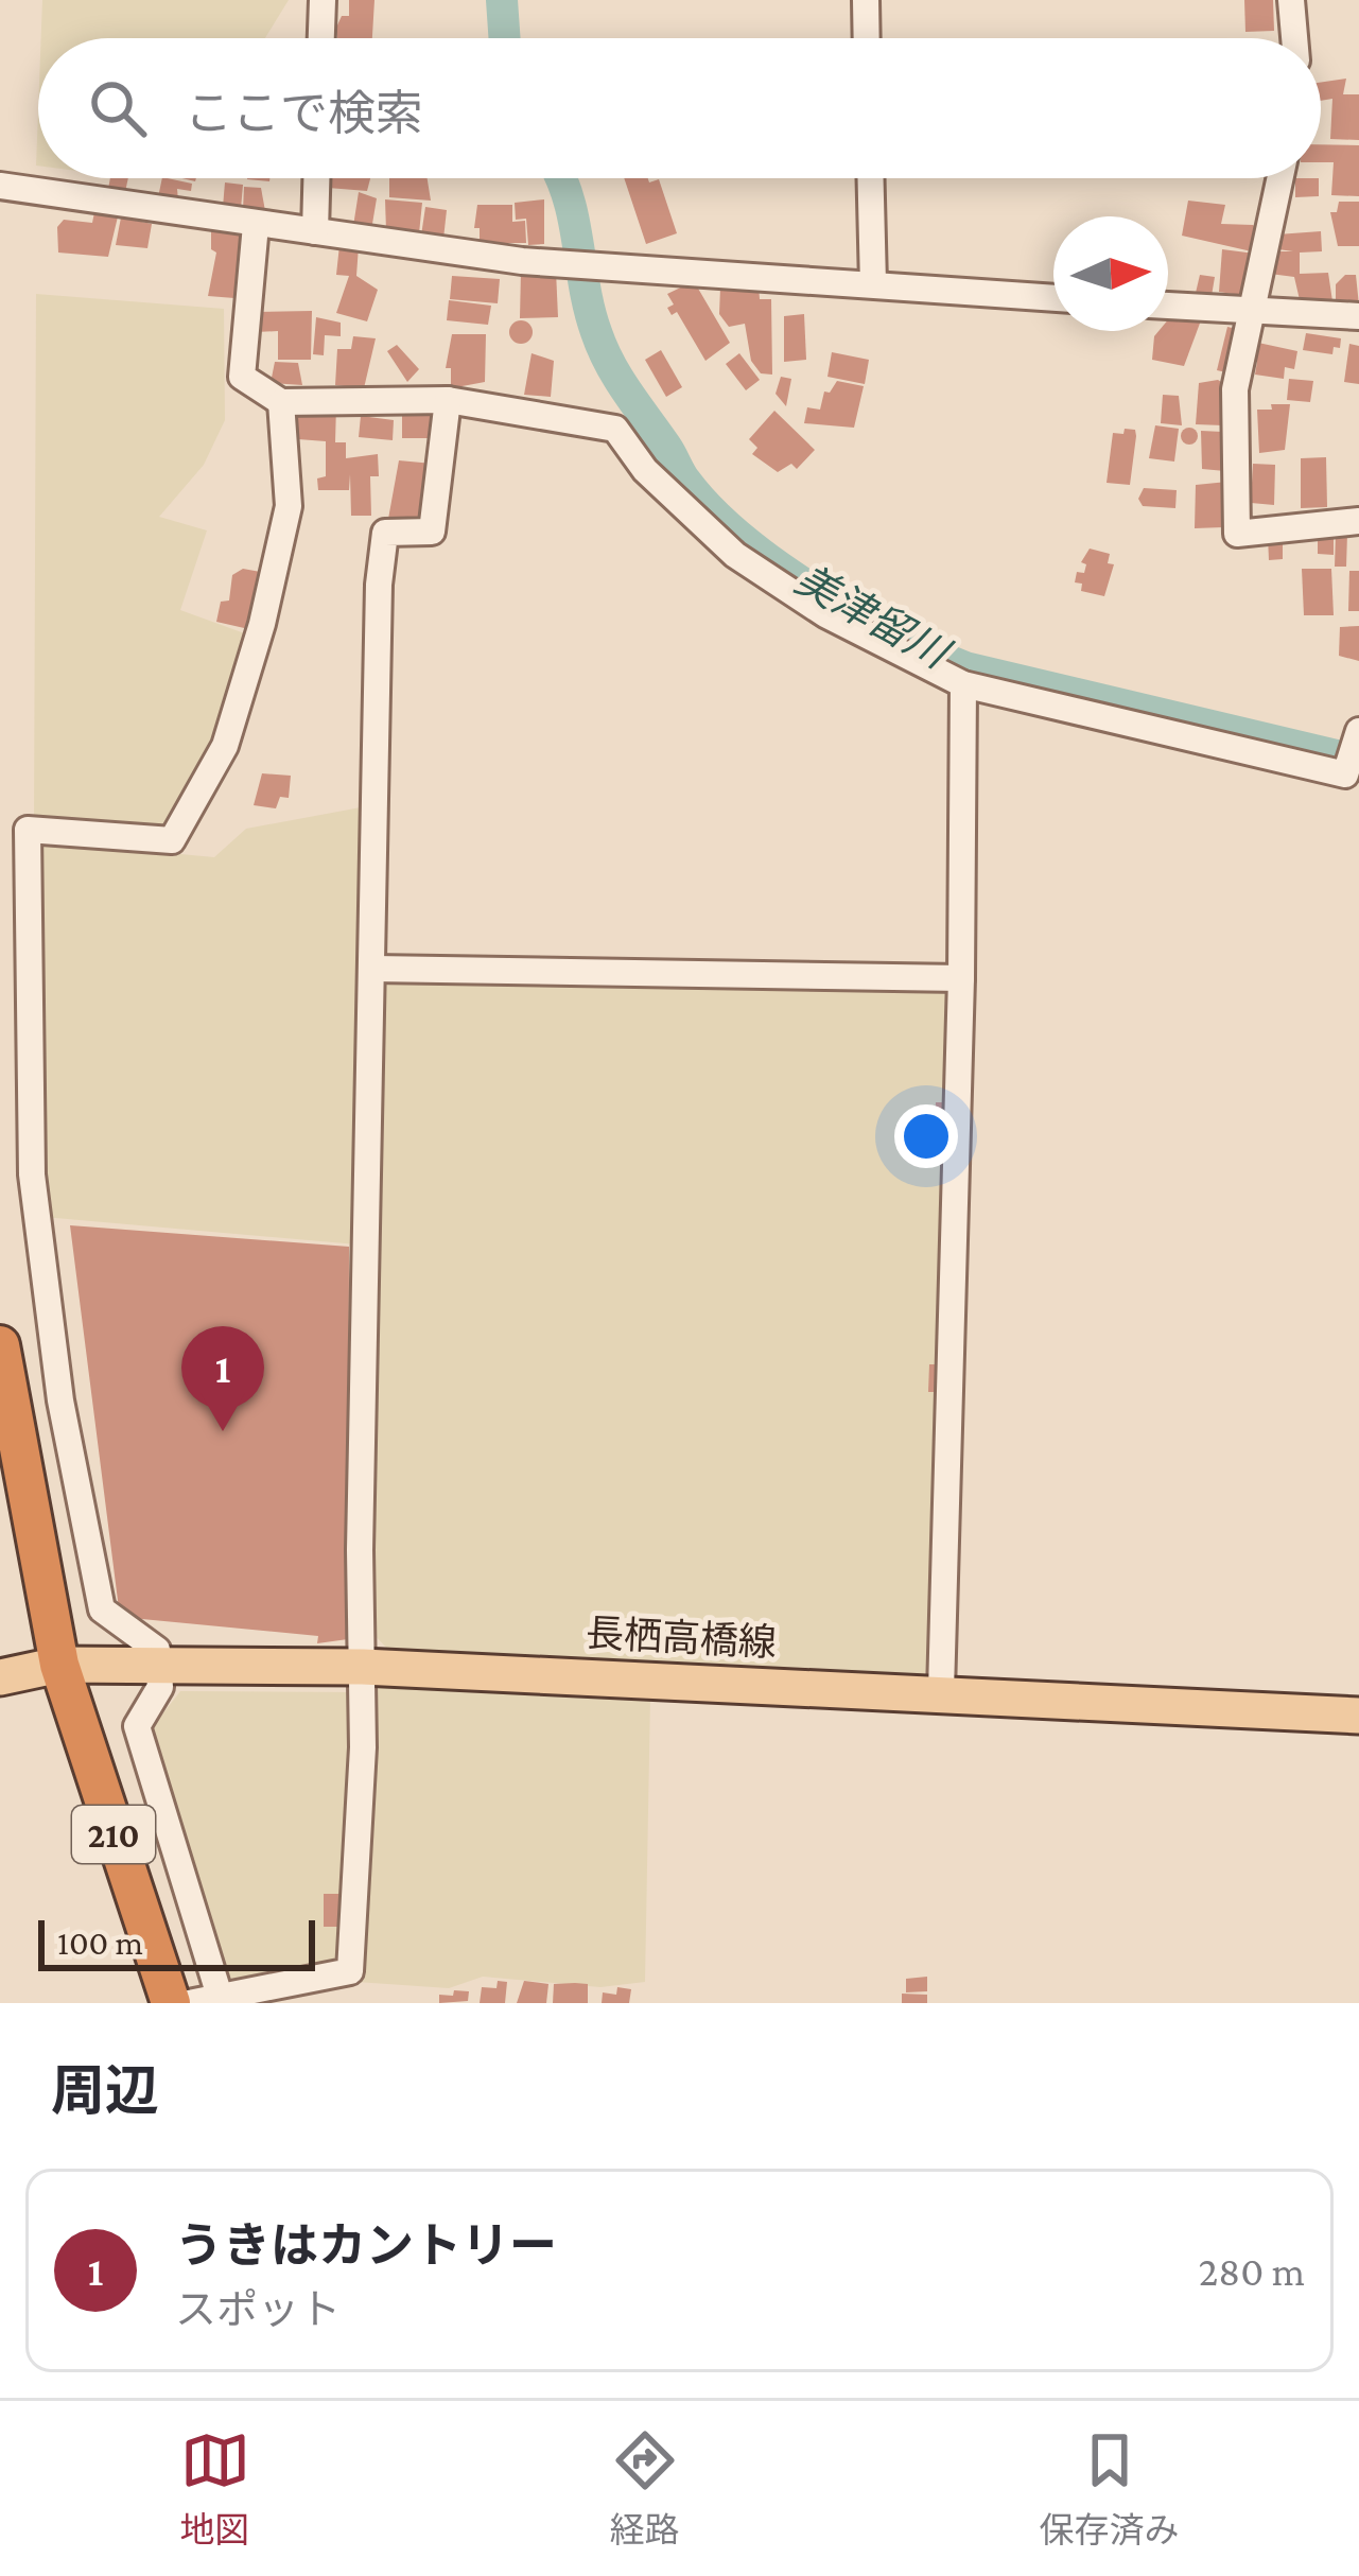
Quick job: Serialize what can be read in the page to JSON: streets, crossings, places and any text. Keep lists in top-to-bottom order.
{
  "streets": {
    "highway": ["210"],
    "main road": ["長栖高橋線"]
  },
  "crossings": [
    ["長栖高橋線", "210"]
  ],
  "water": ["美津留川"],
  "scale_bar": "100 m",
  "north": "right",
  "page": {
    "search": "ここで検索",
    "pins": "1",
    "scale": "100 m",
    "heading": "周辺",
    "list": [
      {
        "mark": "1",
        "name": "うきはカントリー",
        "note": "スポット",
        "value": "280 m"
      }
    ],
    "nav": ["地図", "経路", "保存済み"]
  }
}
